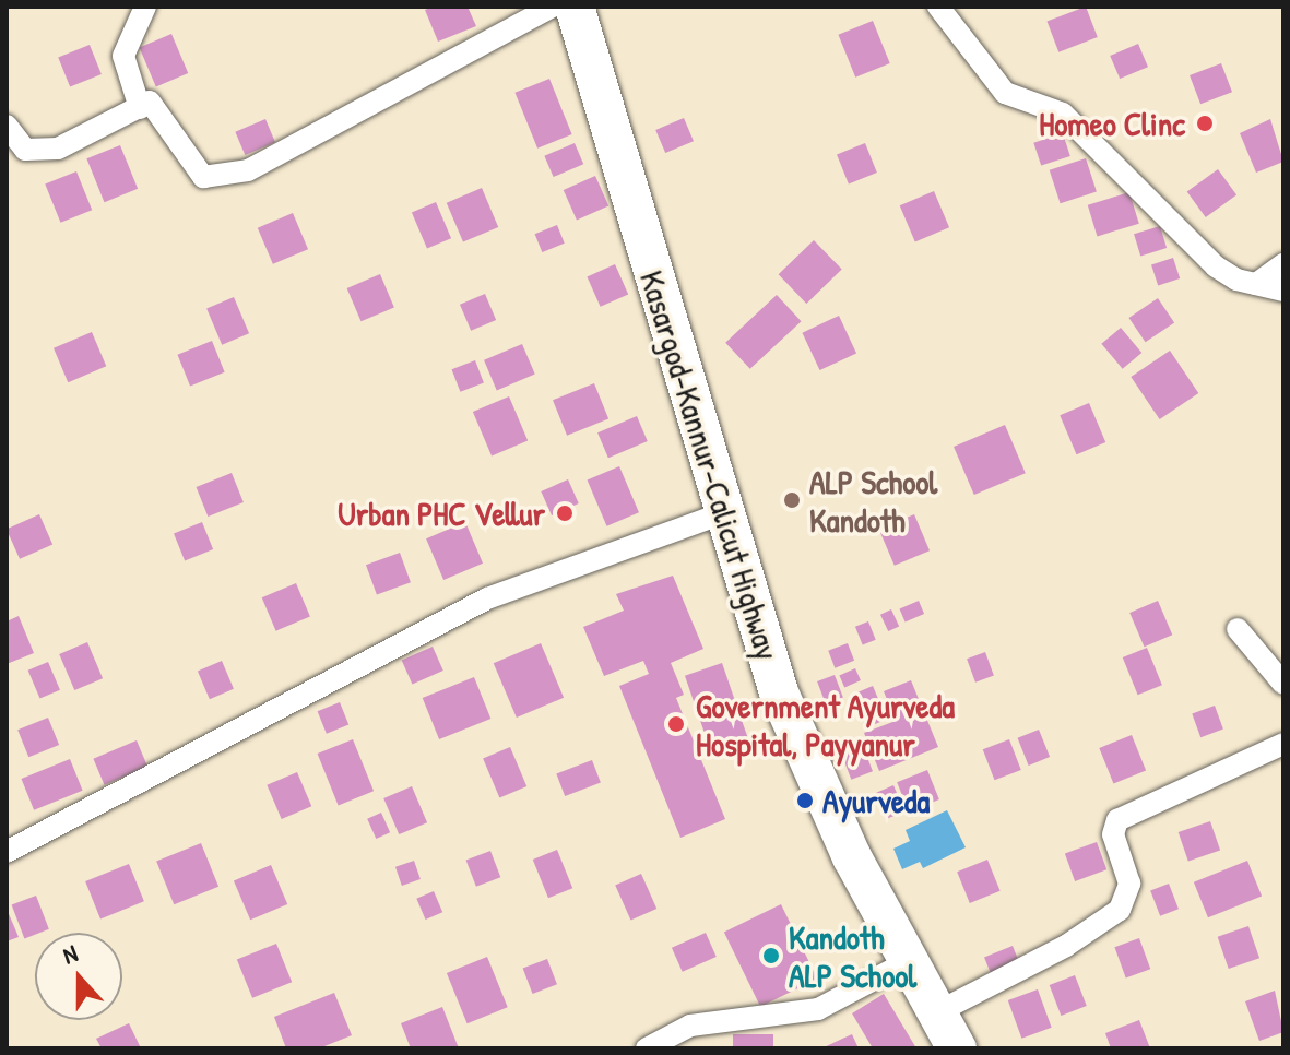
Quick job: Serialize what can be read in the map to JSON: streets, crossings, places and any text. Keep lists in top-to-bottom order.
{
  "streets": {
    "highway": ["Kasargod-Kannur-Calicut Highway"]
  },
  "places": [
    "Homeo Clinc",
    "ALP School Kandoth",
    "Urban PHC Vellur",
    "Government Ayurveda Hospital, Payyanur",
    "Ayurveda",
    "Kandoth ALP School"
  ],
  "north": "top"
}
